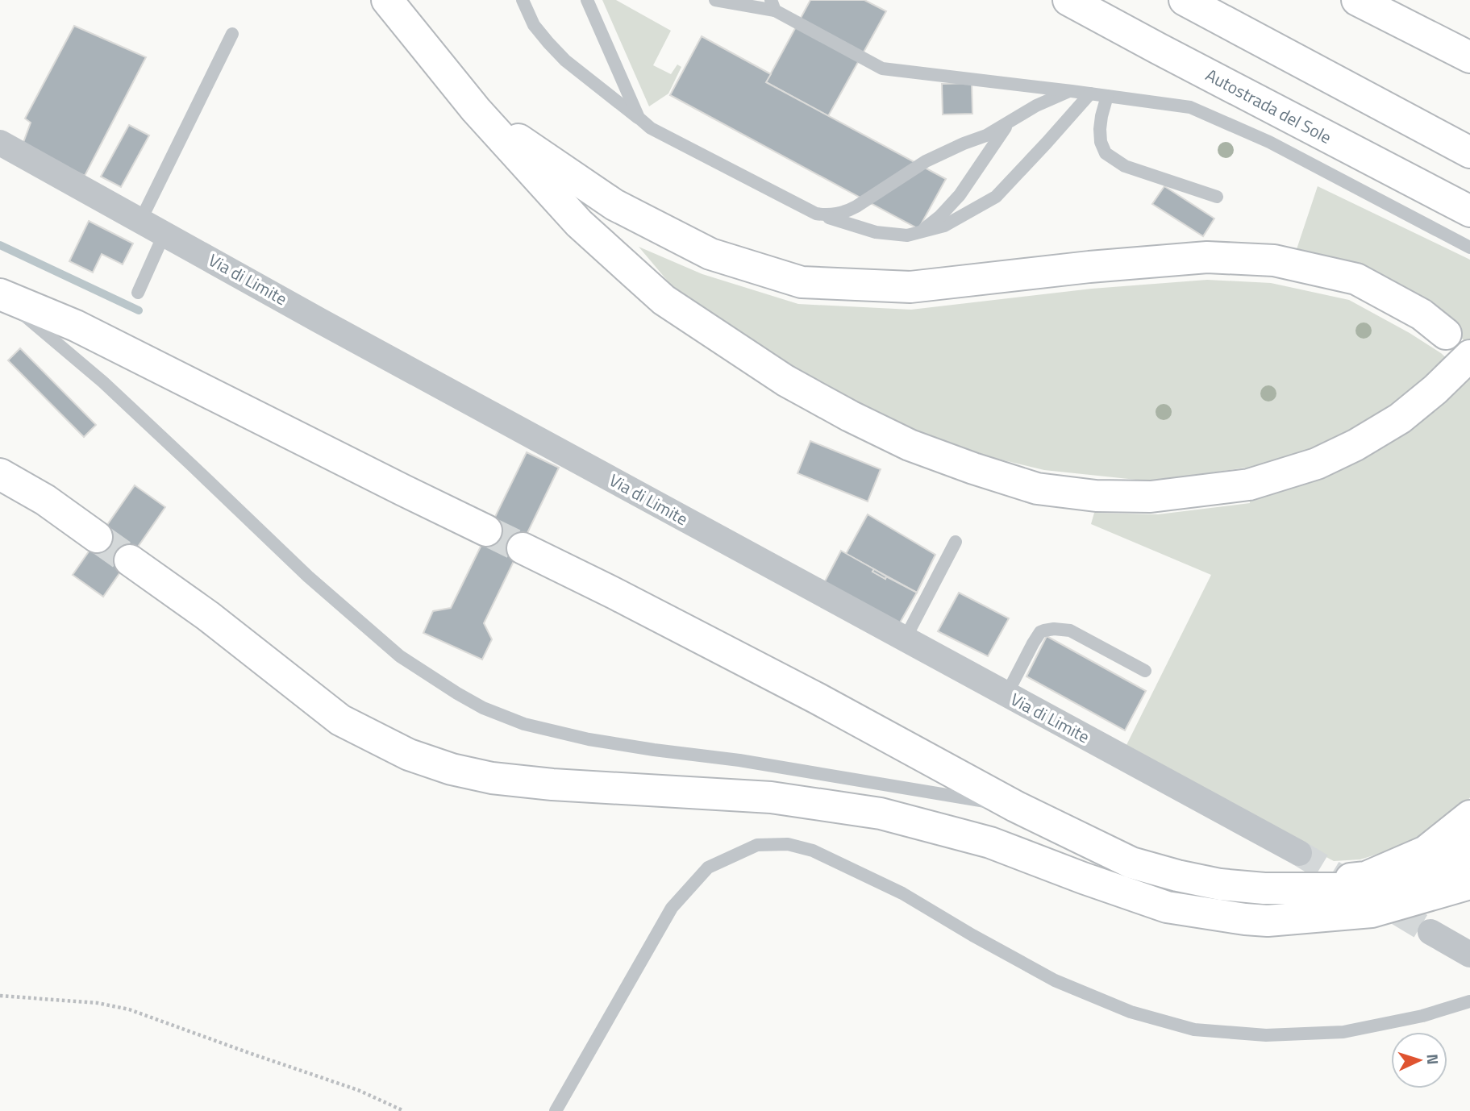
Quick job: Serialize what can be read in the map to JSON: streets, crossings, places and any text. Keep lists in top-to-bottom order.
{
  "streets": {
    "highway": ["Autostrada del Sole"],
    "street": ["Via di Limite"]
  },
  "north": "right"
}
